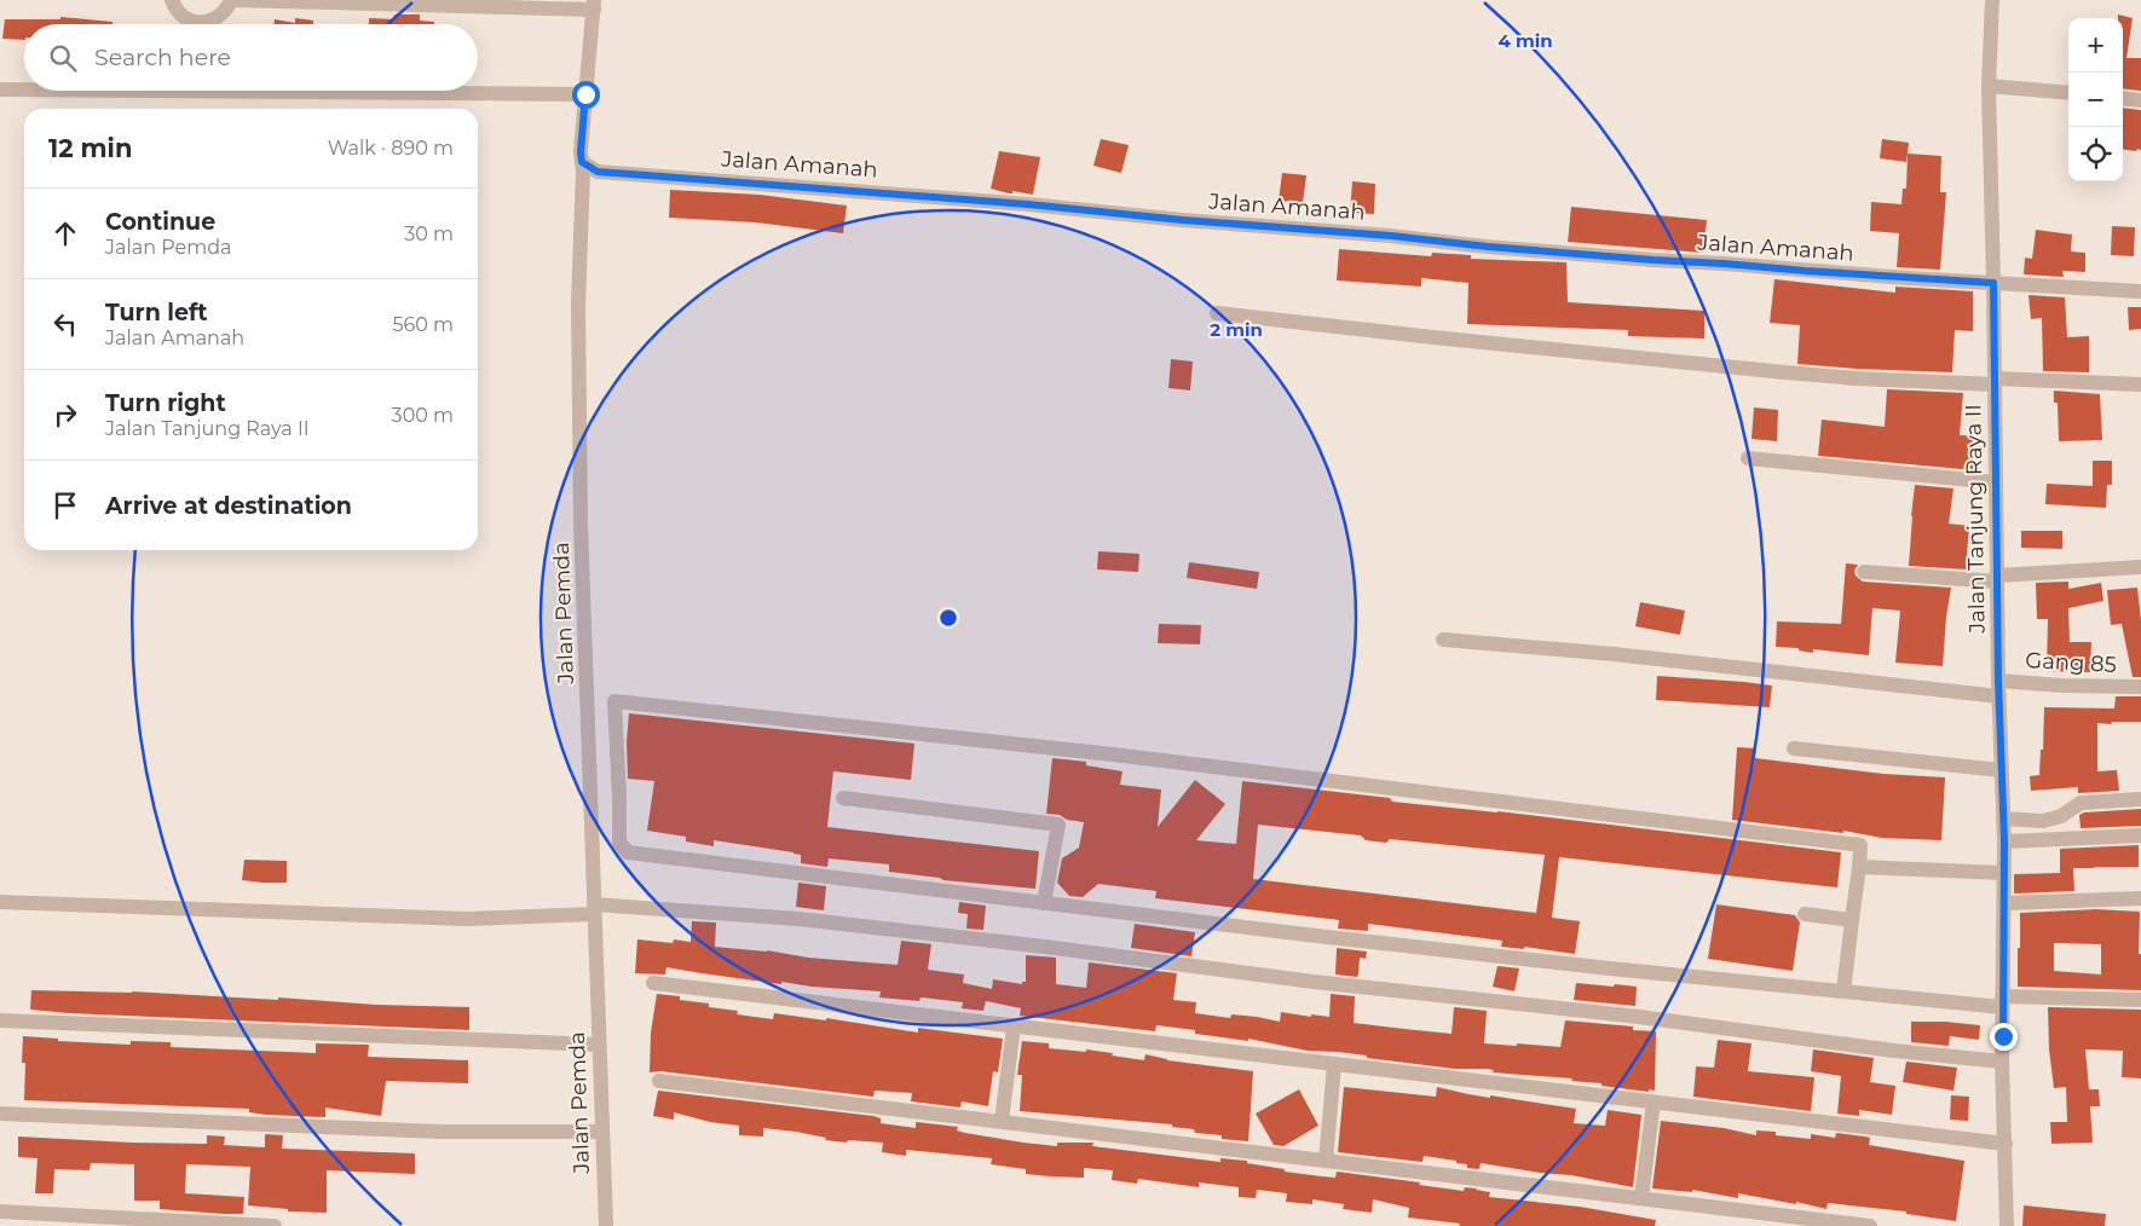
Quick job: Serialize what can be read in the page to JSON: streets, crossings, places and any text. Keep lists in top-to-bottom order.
{
  "streets": {
    "street": [
      "Jalan Amanah",
      "Jalan Tanjung Raya II",
      "Jalan Pemda",
      "Gang 85"
    ]
  },
  "crossings": [
    ["Jalan Amanah", "Jalan Tanjung Raya II"],
    ["Jalan Amanah", "Jalan Pemda"],
    ["Jalan Tanjung Raya II", "Gang 85"]
  ],
  "page": {
    "map_buttons": ["+", "−"],
    "search": "Search here",
    "heading": ["12 min", "Walk · 890 m"],
    "list": [
      ["Continue", "Jalan Pemda", "30 m"],
      ["Turn left", "Jalan Amanah", "560 m"],
      ["Turn right", "Jalan Tanjung Raya II", "300 m"],
      "Arrive at destination"
    ]
  },
  "rings": ["4 min", "2 min"]
}
